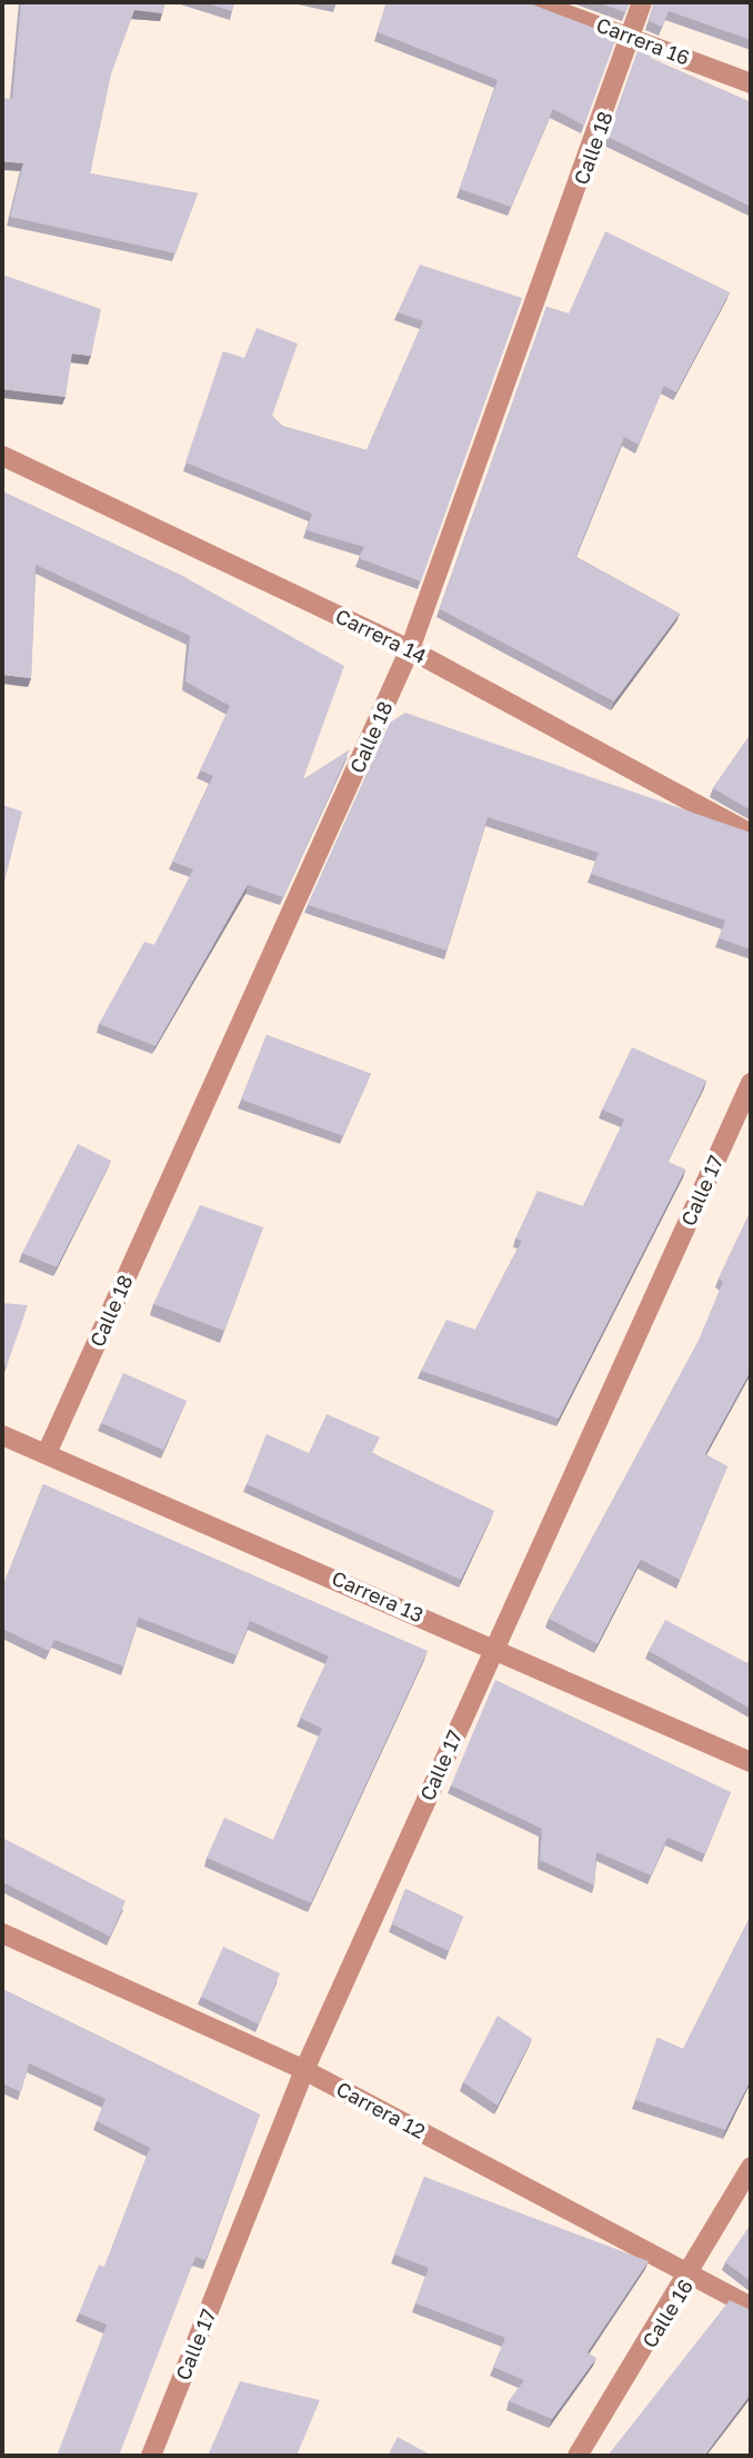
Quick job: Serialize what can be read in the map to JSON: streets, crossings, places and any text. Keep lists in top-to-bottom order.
{
  "streets": {
    "street": [
      "Carrera 16",
      "Calle 18",
      "Carrera 14",
      "Calle 17",
      "Carrera 13",
      "Carrera 12",
      "Calle 16"
    ]
  },
  "crossings": [
    ["Carrera 16", "Calle 18"],
    ["Calle 18", "Carrera 14"],
    ["Calle 18", "Carrera 13"],
    ["Calle 17", "Carrera 13"],
    ["Calle 17", "Carrera 12"],
    ["Carrera 12", "Calle 16"]
  ]
}
